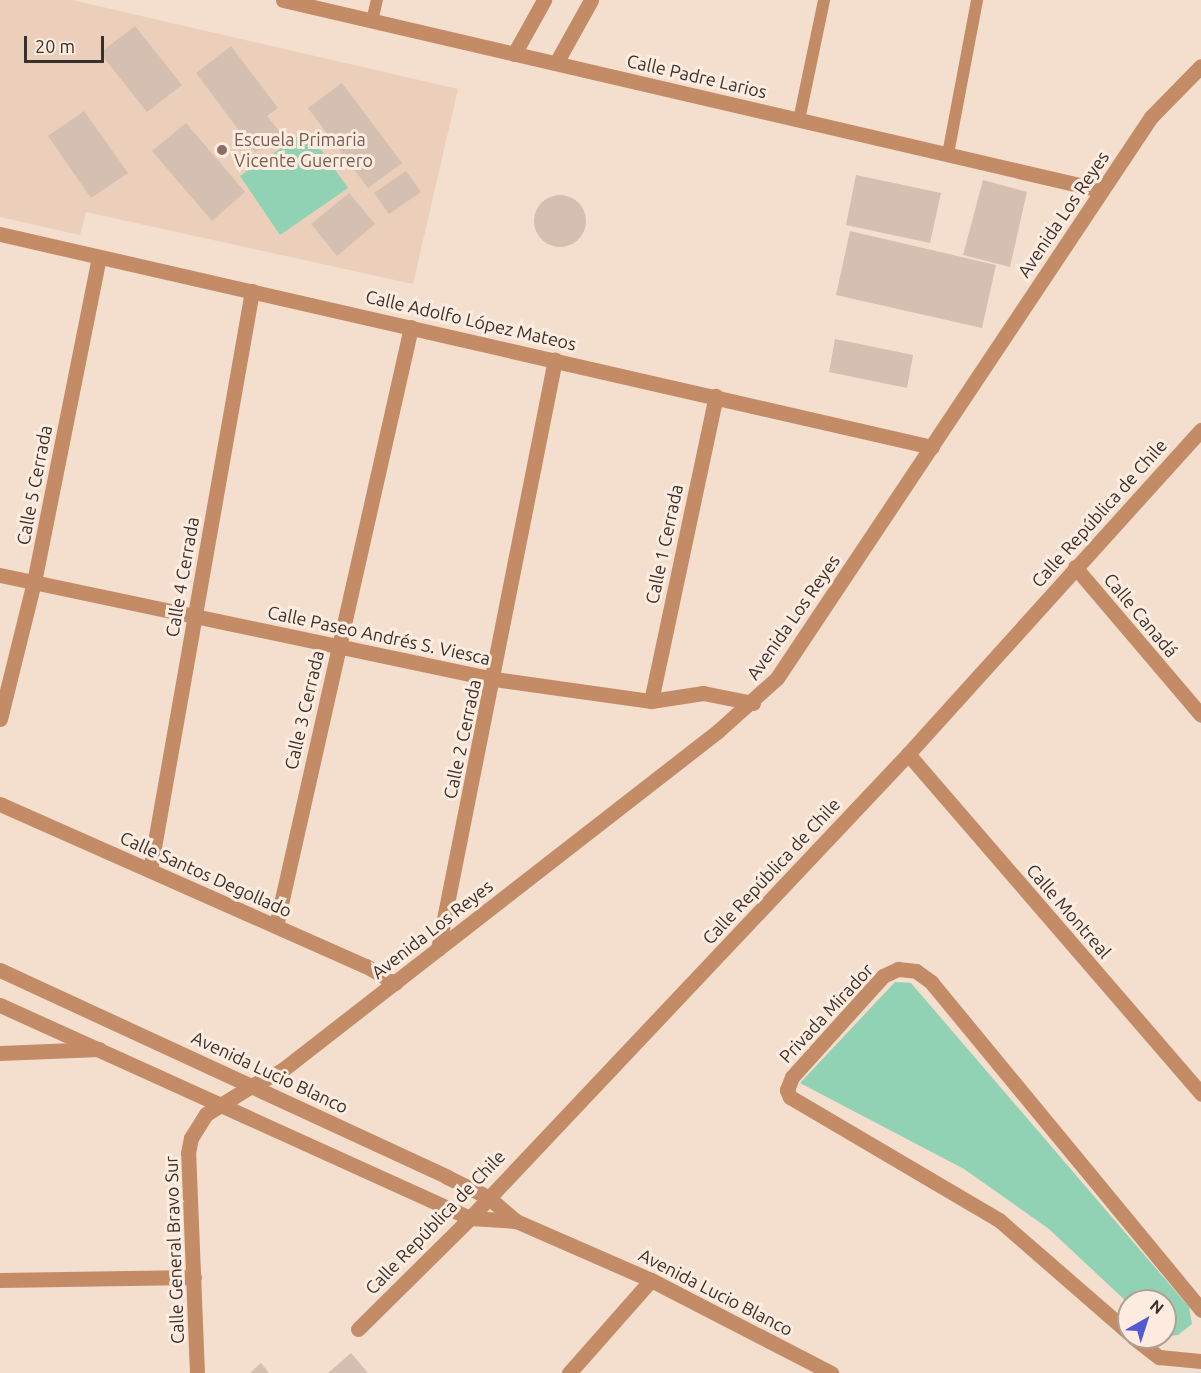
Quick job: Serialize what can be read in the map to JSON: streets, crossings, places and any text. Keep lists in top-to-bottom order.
{
  "streets": {
    "street": [
      "Calle Padre Larios",
      "Avenida Los Reyes",
      "Calle Adolfo López Mateos",
      "Calle 5 Cerrada",
      "Calle República de Chile",
      "Calle 1 Cerrada",
      "Calle 4 Cerrada",
      "Calle Canadá",
      "Calle Paseo Andrés S. Viesca",
      "Calle 3 Cerrada",
      "Calle 2 Cerrada",
      "Calle Santos Degollado",
      "Calle Montreal",
      "Privada Mirador",
      "Avenida Lucio Blanco",
      "Calle General Bravo Sur"
    ]
  },
  "crossings": [
    ["Calle Padre Larios", "Avenida Los Reyes"],
    ["Avenida Los Reyes", "Calle Adolfo López Mateos"],
    ["Avenida Los Reyes", "Calle Paseo Andrés S. Viesca"],
    ["Avenida Los Reyes", "Calle 2 Cerrada"],
    ["Avenida Los Reyes", "Calle Santos Degollado"],
    ["Avenida Los Reyes", "Avenida Lucio Blanco"],
    ["Avenida Los Reyes", "Calle General Bravo Sur"],
    ["Calle Adolfo López Mateos", "Calle 5 Cerrada"],
    ["Calle Adolfo López Mateos", "Calle 1 Cerrada"],
    ["Calle Adolfo López Mateos", "Calle 4 Cerrada"],
    ["Calle Adolfo López Mateos", "Calle 3 Cerrada"],
    ["Calle Adolfo López Mateos", "Calle 2 Cerrada"],
    ["Calle 5 Cerrada", "Calle Paseo Andrés S. Viesca"],
    ["Calle República de Chile", "Calle Canadá"],
    ["Calle República de Chile", "Calle Montreal"],
    ["Calle República de Chile", "Avenida Lucio Blanco"],
    ["Calle 1 Cerrada", "Calle Paseo Andrés S. Viesca"],
    ["Calle 4 Cerrada", "Calle Paseo Andrés S. Viesca"],
    ["Calle 4 Cerrada", "Calle Santos Degollado"],
    ["Calle Paseo Andrés S. Viesca", "Calle 3 Cerrada"],
    ["Calle Paseo Andrés S. Viesca", "Calle 2 Cerrada"],
    ["Calle 3 Cerrada", "Calle Santos Degollado"],
    ["Avenida Lucio Blanco", "Calle General Bravo Sur"]
  ],
  "places": ["Escuela Primaria Vicente Guerrero"],
  "scale_bar": "20 m",
  "north": "top right"
}
